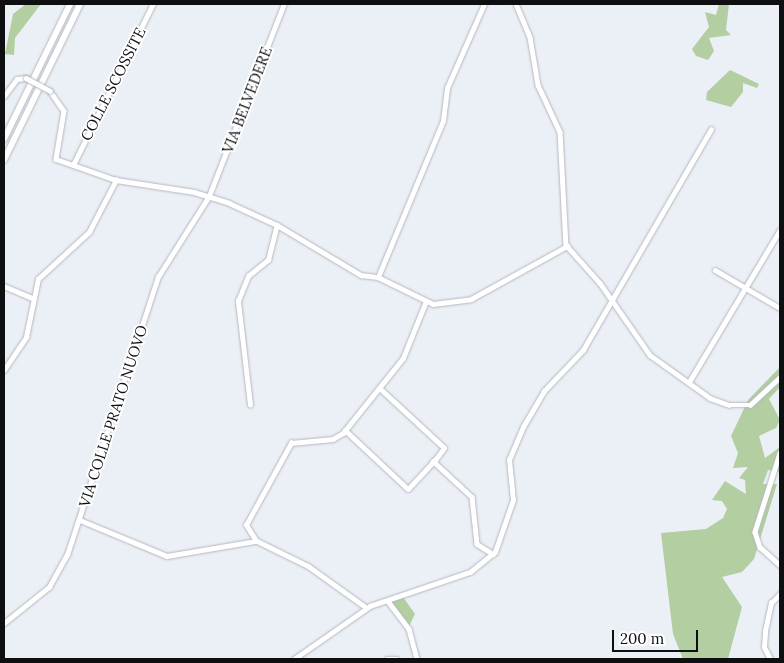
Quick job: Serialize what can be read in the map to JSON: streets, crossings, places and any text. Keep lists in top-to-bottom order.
{
  "streets": {
    "street": ["COLLE SCOSSITE", "VIA BELVEDERE", "VIA COLLE PRATO NUOVO"]
  },
  "crossings": [
    ["VIA BELVEDERE", "VIA COLLE PRATO NUOVO"]
  ],
  "scale_bar": "200 m"
}
